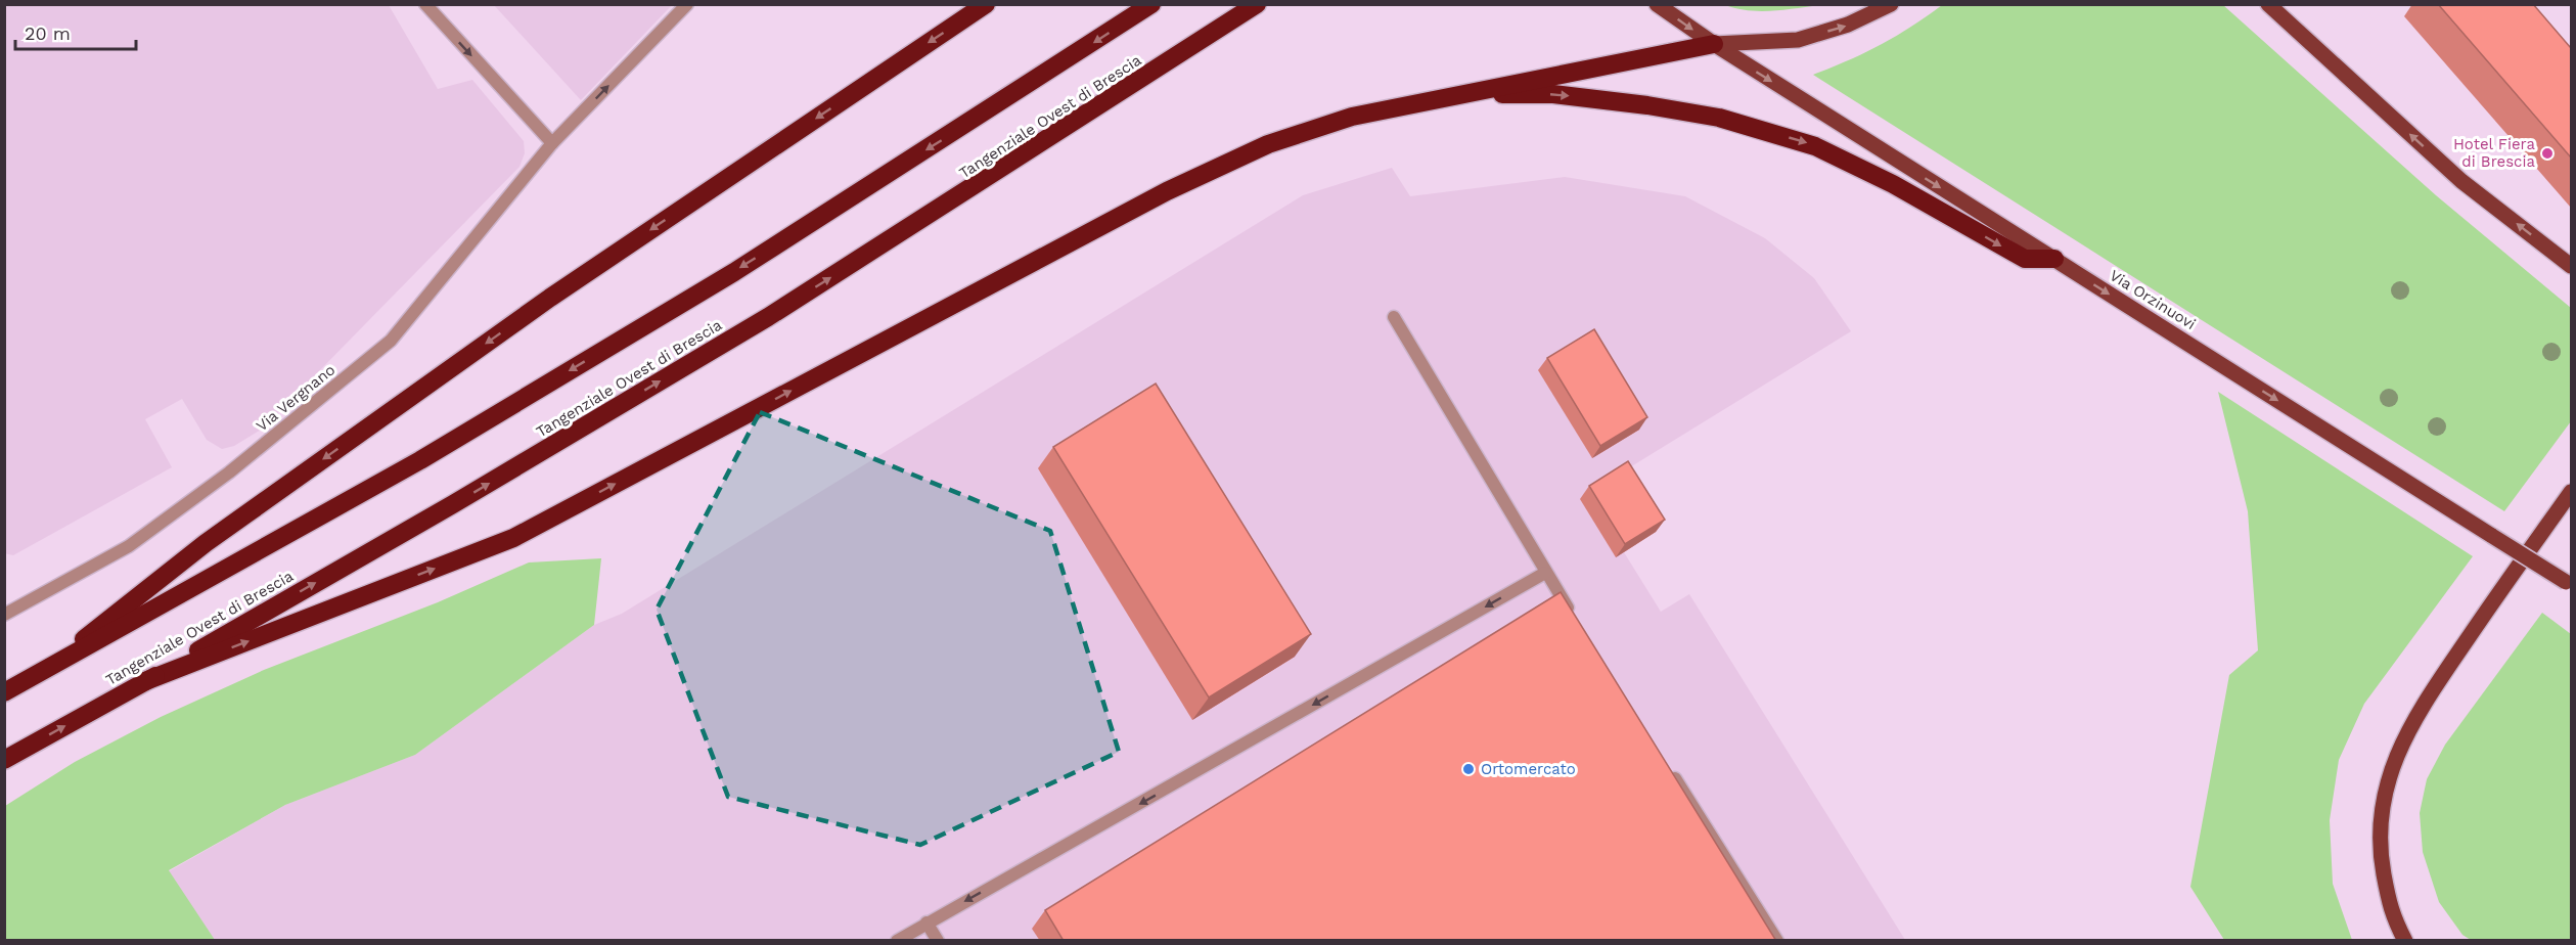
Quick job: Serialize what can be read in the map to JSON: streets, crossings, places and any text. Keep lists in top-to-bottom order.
{
  "streets": {
    "highway": ["Tangenziale Ovest di Brescia"],
    "main road": ["Via Orzinuovi"],
    "street": ["Via Vergnano"]
  },
  "one_way": ["Via Orzinuovi"],
  "places": ["Hotel Fiera di Brescia", "Ortomercato"],
  "scale_bar": "20 m"
}
